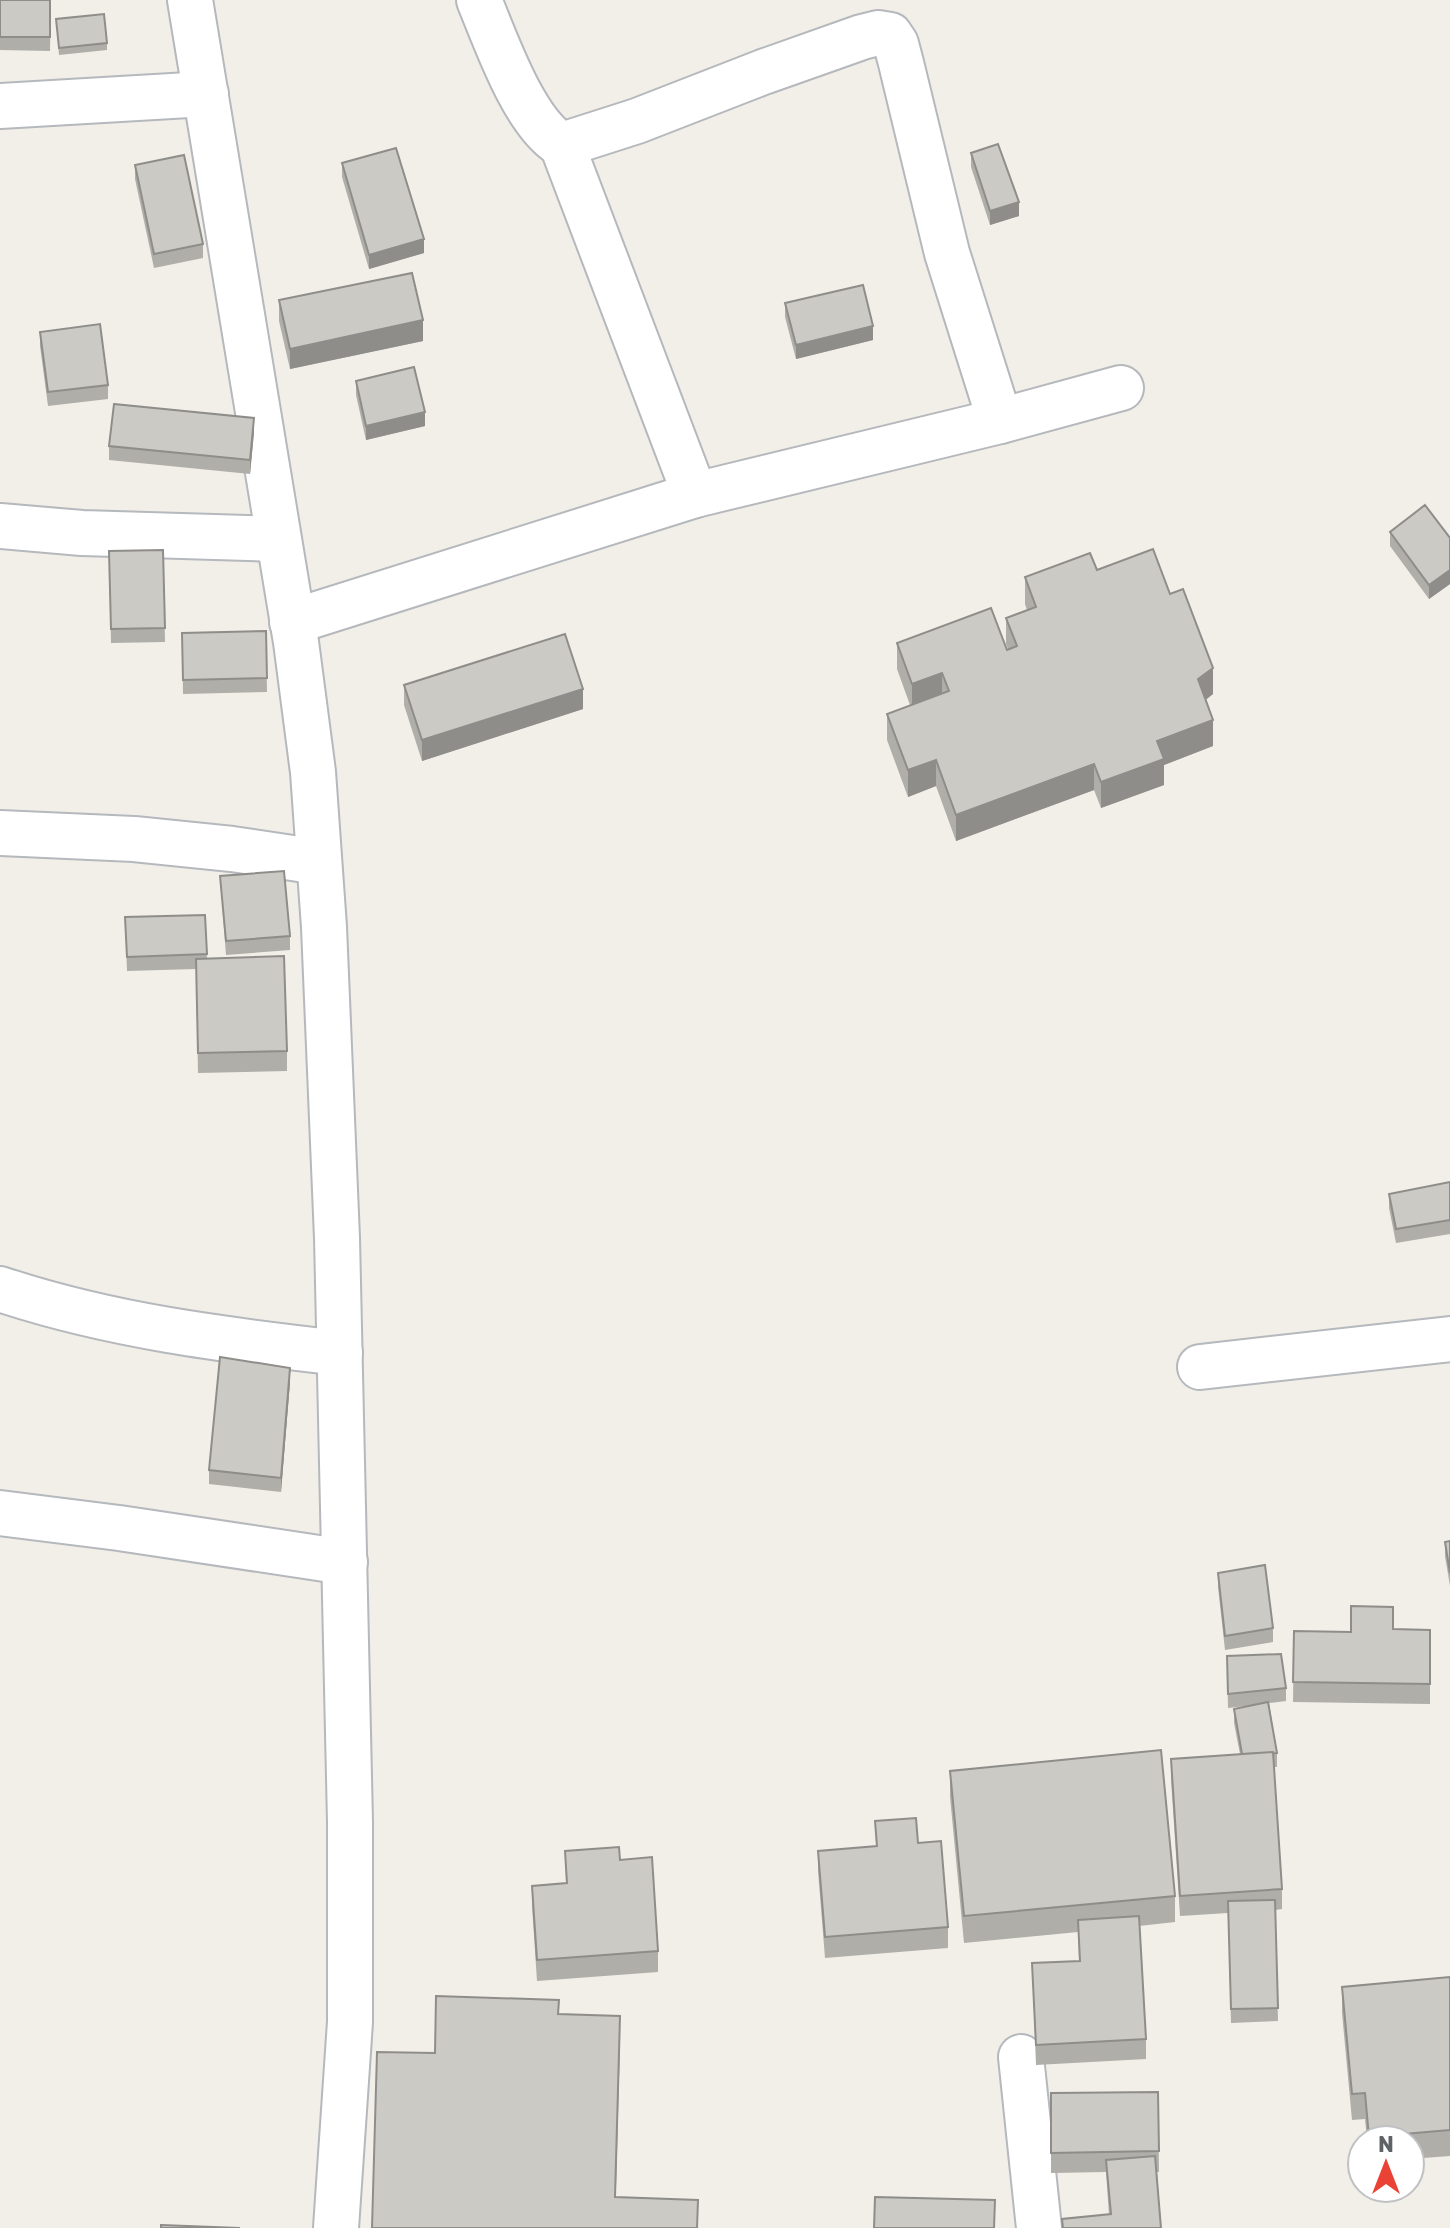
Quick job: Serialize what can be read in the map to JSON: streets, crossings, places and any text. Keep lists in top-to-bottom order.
{
  "north": "top"
}
